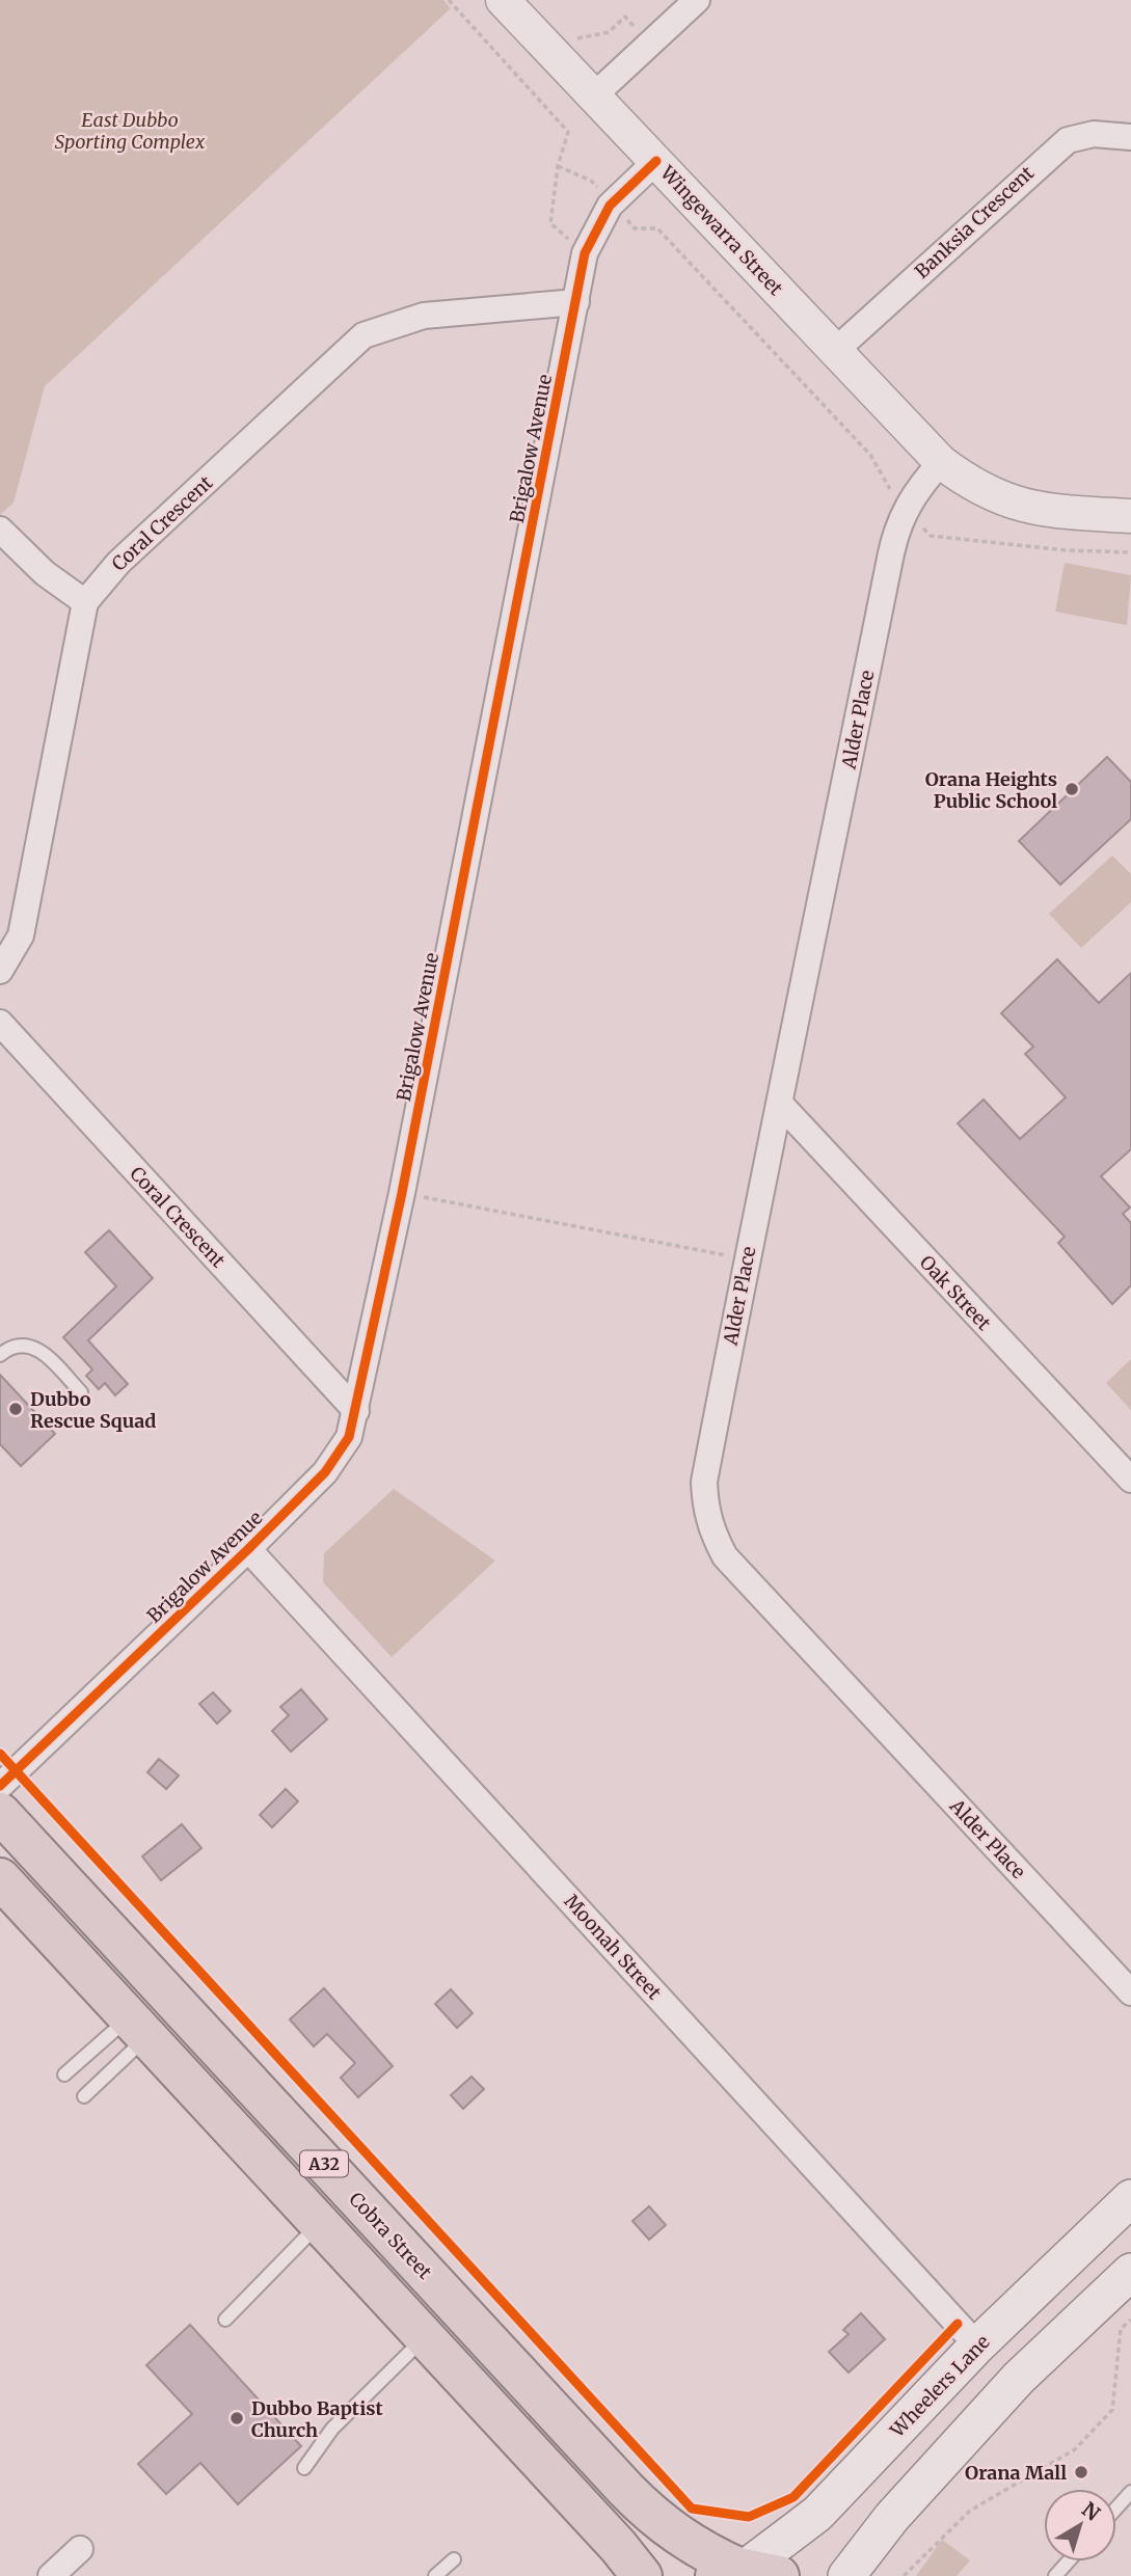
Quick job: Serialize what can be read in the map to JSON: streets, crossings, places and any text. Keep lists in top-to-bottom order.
{
  "streets": {
    "highway": ["A32", "Cobra Street"],
    "main road": ["Wheelers Lane"],
    "street": [
      "Banksia Crescent",
      "Wingewarra Street",
      "Brigalow Avenue",
      "Coral Crescent",
      "Alder Place",
      "Oak Street",
      "Moonah Street"
    ]
  },
  "crossings": [
    ["Banksia Crescent", "Wingewarra Street"],
    ["Wingewarra Street", "Brigalow Avenue"],
    ["Wingewarra Street", "Alder Place"],
    ["Brigalow Avenue", "Coral Crescent"],
    ["Brigalow Avenue", "Moonah Street"],
    ["Alder Place", "Oak Street"],
    ["Moonah Street", "Wheelers Lane"],
    ["Cobra Street", "Wheelers Lane"]
  ],
  "parks": ["East Dubbo Sporting Complex"],
  "places": [
    "Orana Heights Public School",
    "Dubbo Rescue Squad",
    "Dubbo Baptist Church",
    "Orana Mall"
  ],
  "north": "top right"
}
